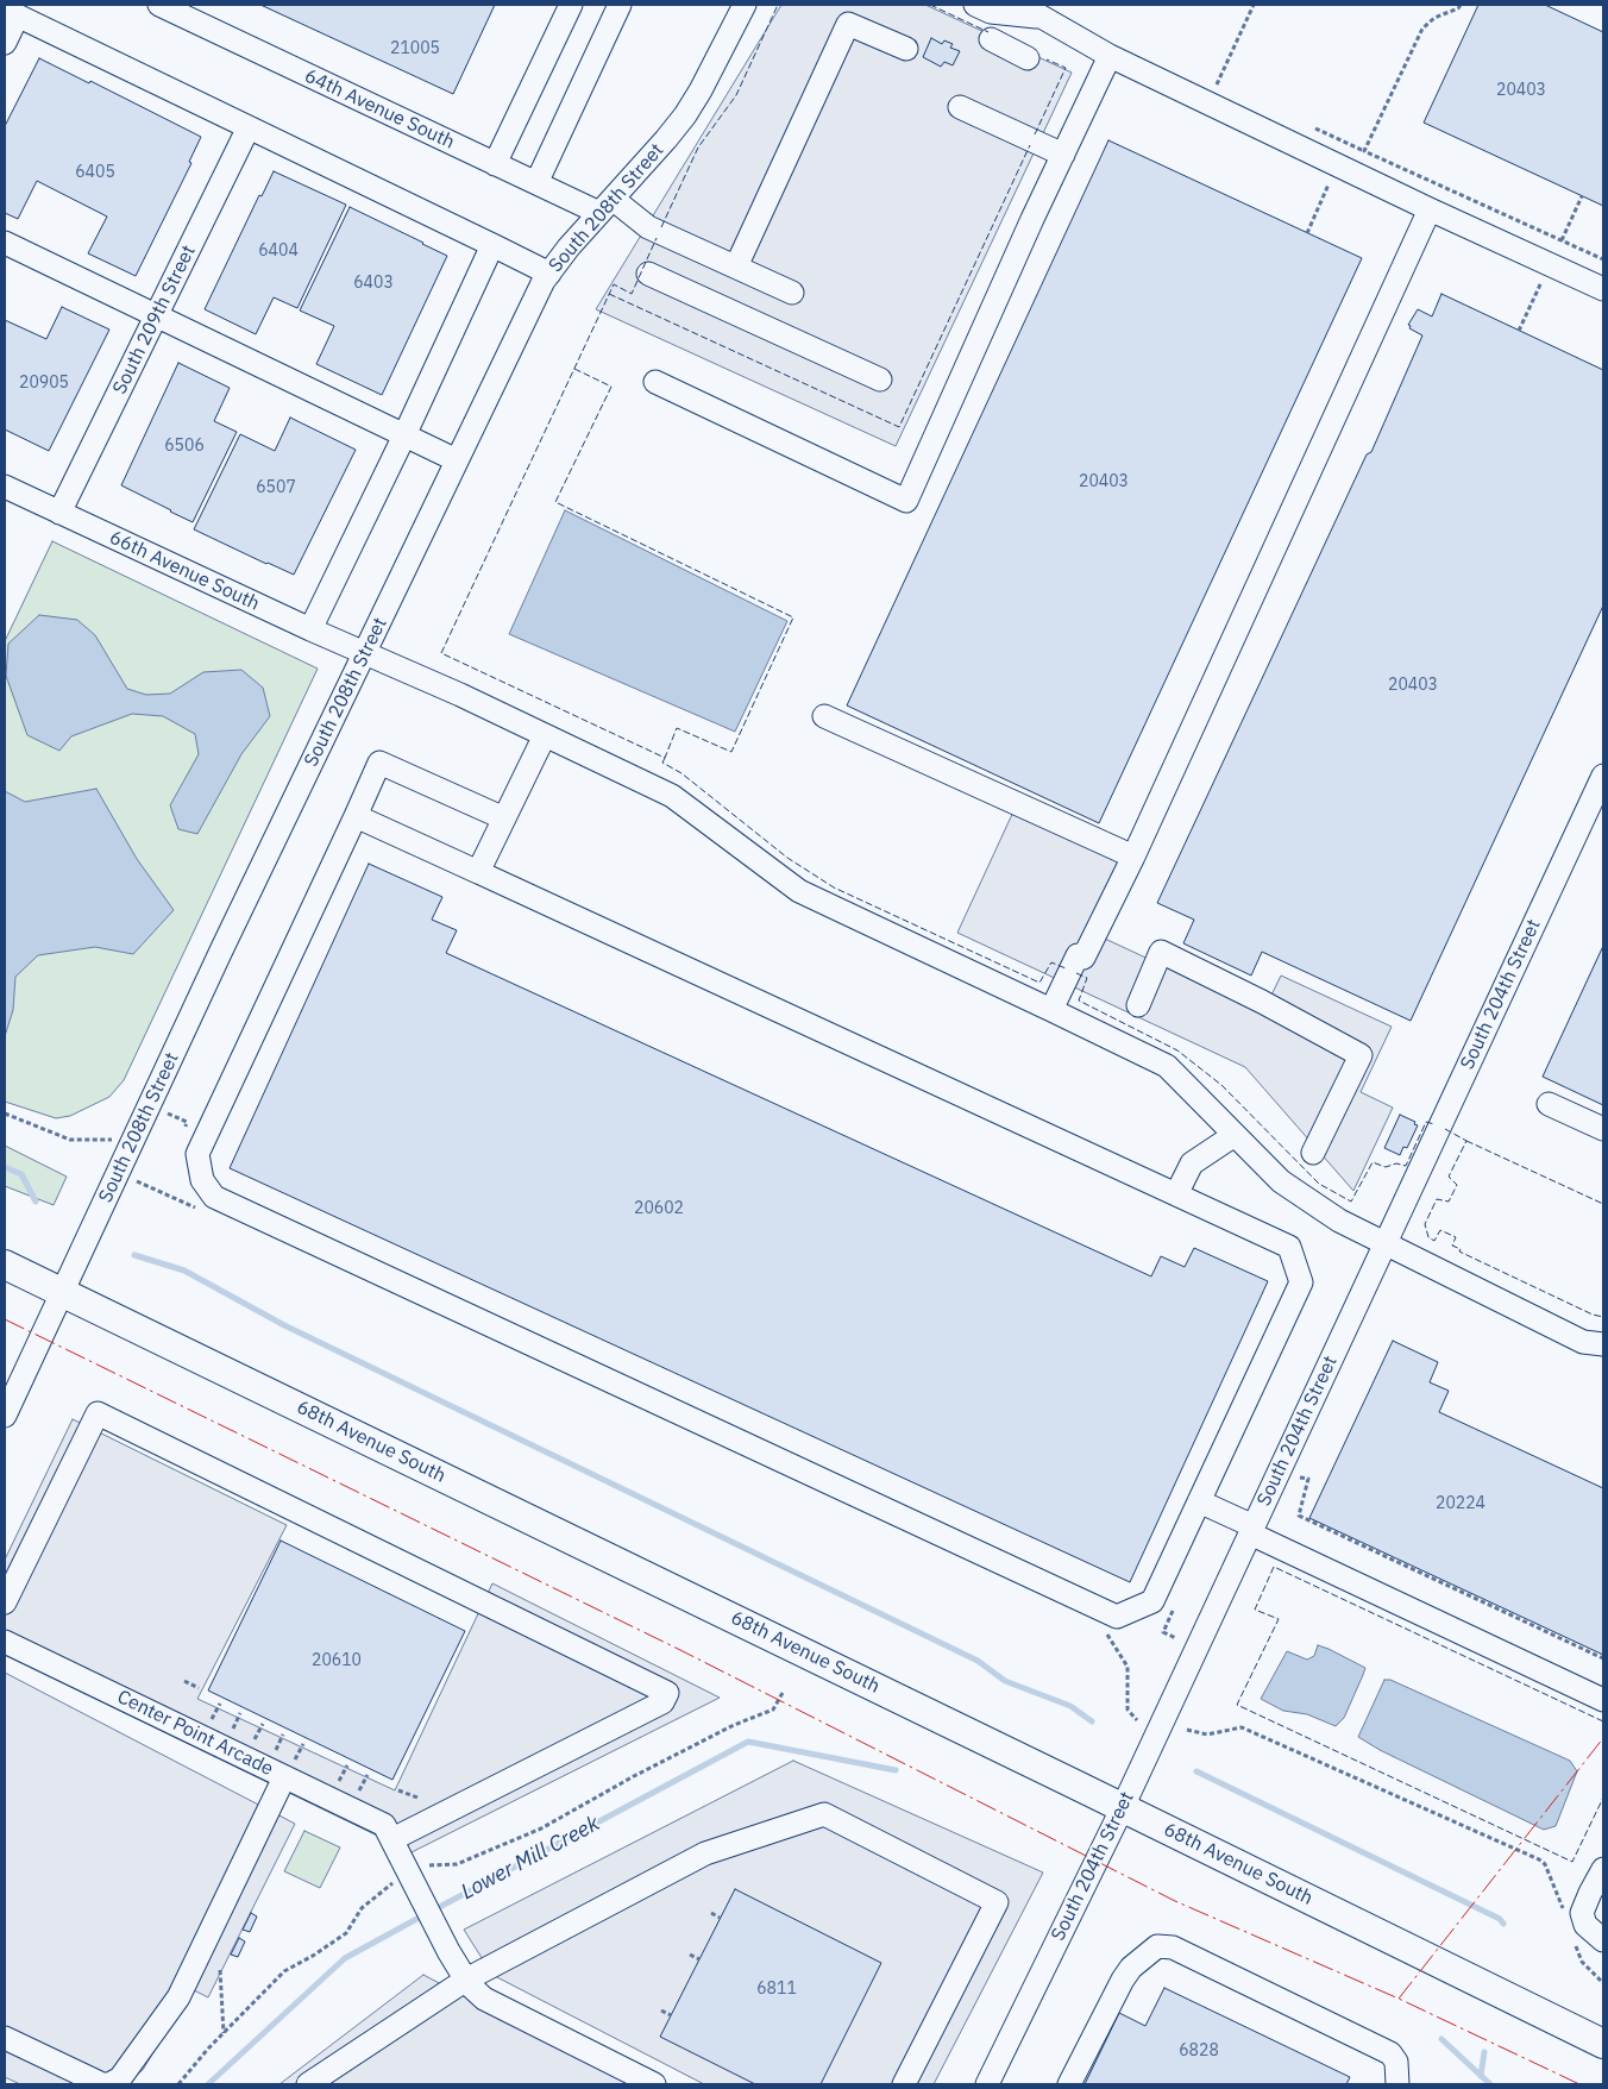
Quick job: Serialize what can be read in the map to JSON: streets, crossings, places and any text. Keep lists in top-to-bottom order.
{
  "streets": {
    "main road": ["68th Avenue South"],
    "street": [
      "64th Avenue South",
      "South 208th Street",
      "South 209th Street",
      "66th Avenue South",
      "South 204th Street",
      "Center Point Arcade"
    ]
  },
  "crossings": [
    ["64th Avenue South", "South 208th Street"],
    ["South 208th Street", "66th Avenue South"],
    ["South 208th Street", "68th Avenue South"],
    ["South 209th Street", "66th Avenue South"],
    ["66th Avenue South", "South 204th Street"],
    ["South 204th Street", "68th Avenue South"]
  ],
  "water": ["Lower Mill Creek"],
  "house_numbers": [
    "21005",
    "20403",
    "6405",
    "6404",
    "6403",
    "20905",
    "6506",
    "20403",
    "6507",
    "20403",
    "20602",
    "20224",
    "20610",
    "6811",
    "6828"
  ]
}
